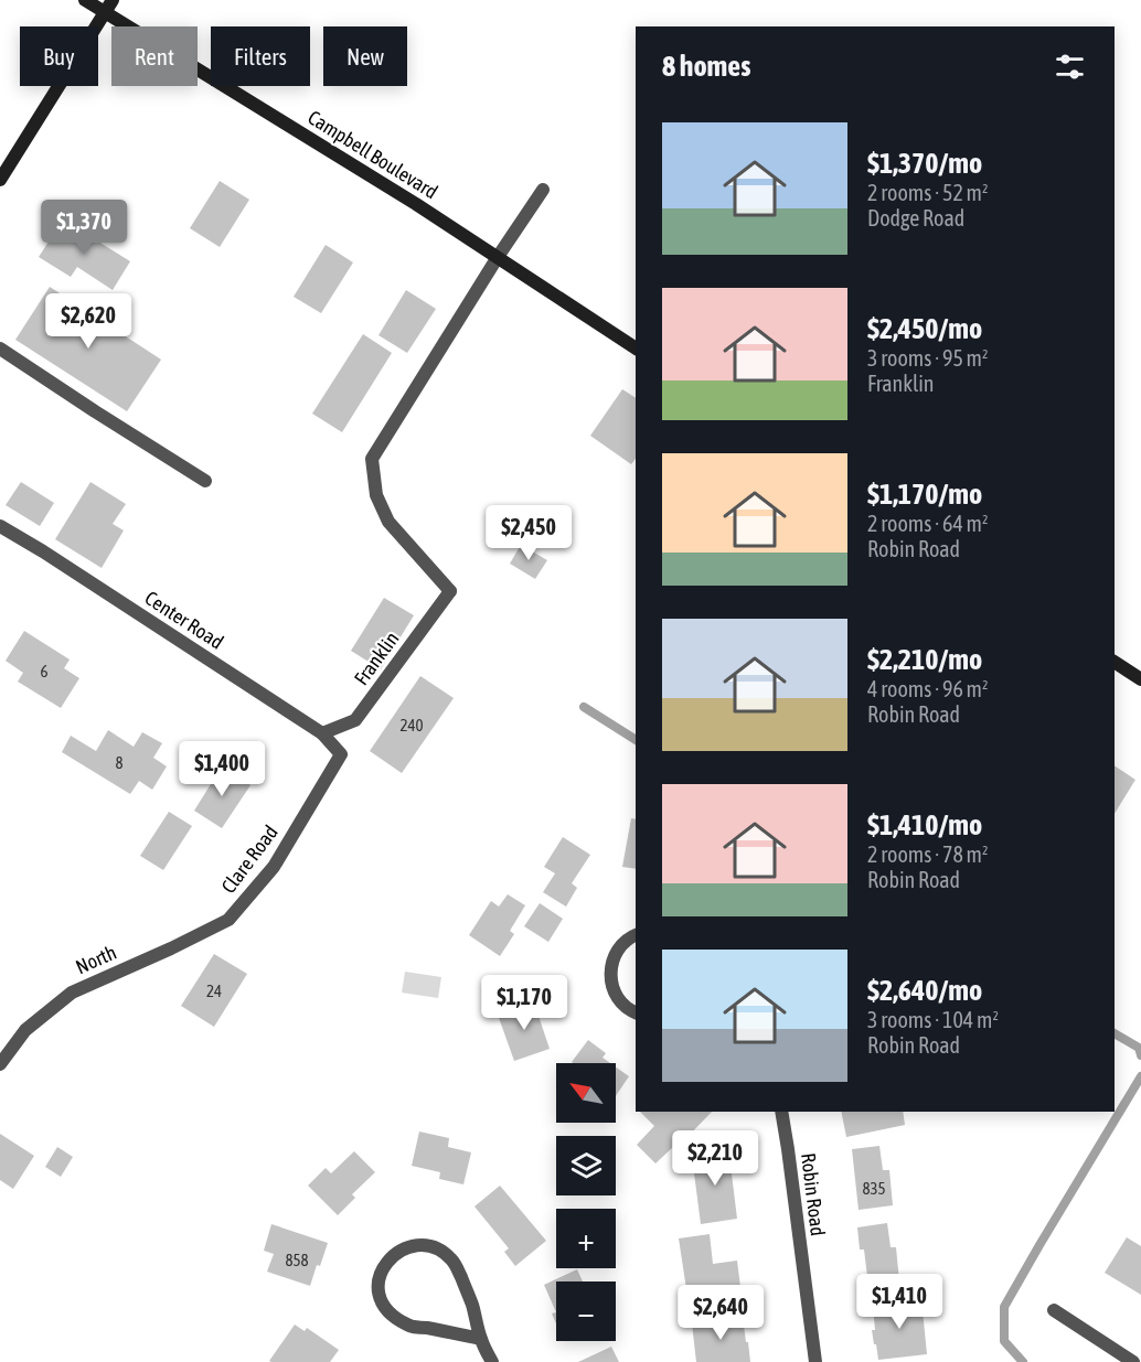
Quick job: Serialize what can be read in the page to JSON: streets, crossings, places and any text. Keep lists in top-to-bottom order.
{
  "streets": {
    "main road": ["Campbell Boulevard"],
    "street": [
      "Center Road",
      "Franklin",
      "Clare Road",
      "North",
      "Robin Road"
    ]
  },
  "crossings": [
    ["Campbell Boulevard", "Franklin"],
    ["Center Road", "Franklin"],
    ["Center Road", "Clare Road"],
    ["Clare Road", "North"]
  ],
  "house_numbers": [
    "6",
    "240",
    "8",
    "24",
    "835",
    "858"
  ],
  "north": "top left",
  "page": {
    "chip": [
      "Buy",
      "Rent",
      "Filters",
      "New"
    ],
    "heading": "8 homes",
    "list": [
      {
        "name": "$1,370/mo",
        "note": "2 rooms · 52 m² · Dodge Road"
      },
      {
        "name": "$2,450/mo",
        "note": "3 rooms · 95 m² · Franklin"
      },
      {
        "name": "$1,170/mo",
        "note": "2 rooms · 64 m² · Robin Road"
      },
      {
        "name": "$2,210/mo",
        "note": "4 rooms · 96 m² · Robin Road"
      },
      {
        "name": "$1,410/mo",
        "note": "2 rooms · 78 m² · Robin Road"
      },
      {
        "name": "$2,640/mo",
        "note": "3 rooms · 104 m² · Robin Road"
      }
    ],
    "price": [
      "$1,370",
      "$2,620",
      "$2,450",
      "$1,400",
      "$1,170",
      "$2,210",
      "$1,410",
      "$2,640"
    ],
    "map_buttons": ["+", "−"]
  }
}
